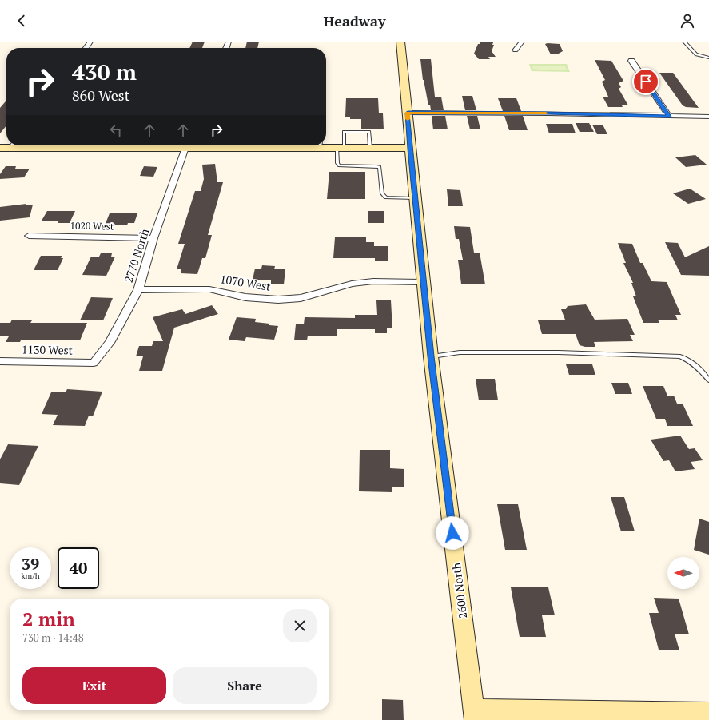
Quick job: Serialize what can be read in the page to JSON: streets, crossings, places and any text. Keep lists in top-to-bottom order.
{
  "streets": {
    "street": [
      "1020 West",
      "2770 North",
      "1070 West",
      "1130 West",
      "2600 North"
    ]
  },
  "crossings": [
    ["1020 West", "2770 North"],
    ["2770 North", "1070 West"],
    ["2770 North", "1130 West"],
    ["1070 West", "2600 North"]
  ],
  "north": "left",
  "page": {
    "header": "Headway",
    "turn": ["430 m", "860 West"],
    "speed": "39 km/h",
    "limit": "40",
    "heading": ["2 min", "730 m · 14:48"],
    "buttons": ["Exit", "Share"]
  }
}
